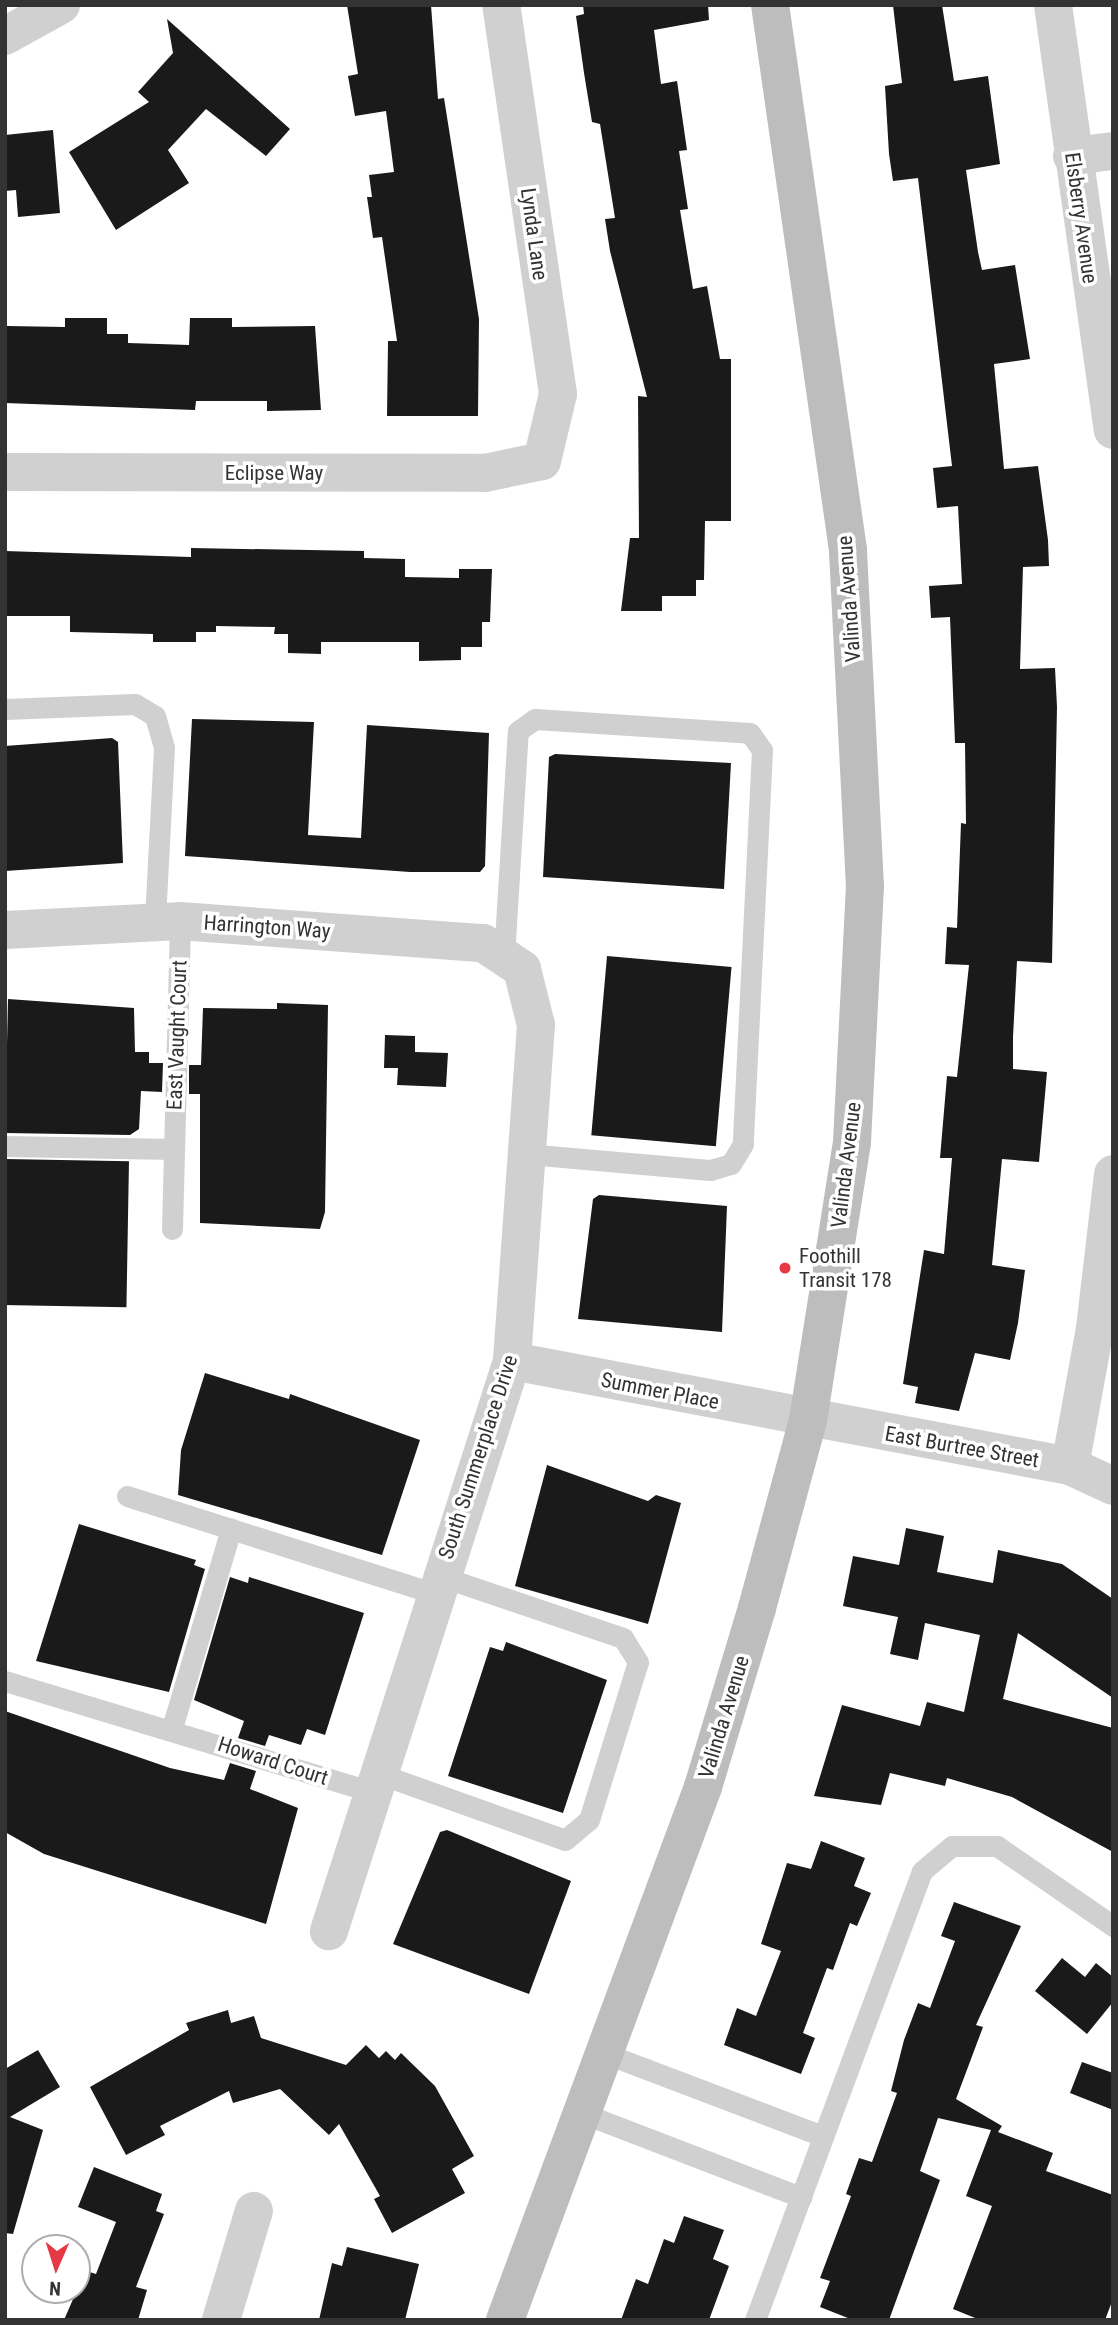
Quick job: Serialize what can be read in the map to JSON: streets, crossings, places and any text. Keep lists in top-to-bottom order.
{
  "streets": {
    "main road": ["Valinda Avenue"],
    "street": [
      "Elsberry Avenue",
      "Lynda Lane",
      "Eclipse Way",
      "Harrington Way",
      "Summer Place",
      "East Burtree Street",
      "South Summerplace Drive"
    ],
    "lane": ["East Vaught Court", "Howard Court"]
  },
  "crossings": [
    ["Lynda Lane", "Eclipse Way"],
    ["Valinda Avenue", "Summer Place"],
    ["Valinda Avenue", "East Burtree Street"],
    ["Harrington Way", "East Vaught Court"],
    ["Harrington Way", "South Summerplace Drive"],
    ["Summer Place", "East Burtree Street"],
    ["Summer Place", "South Summerplace Drive"],
    ["South Summerplace Drive", "Howard Court"]
  ],
  "places": ["Foothill Transit 178"],
  "north": "bottom"
}
